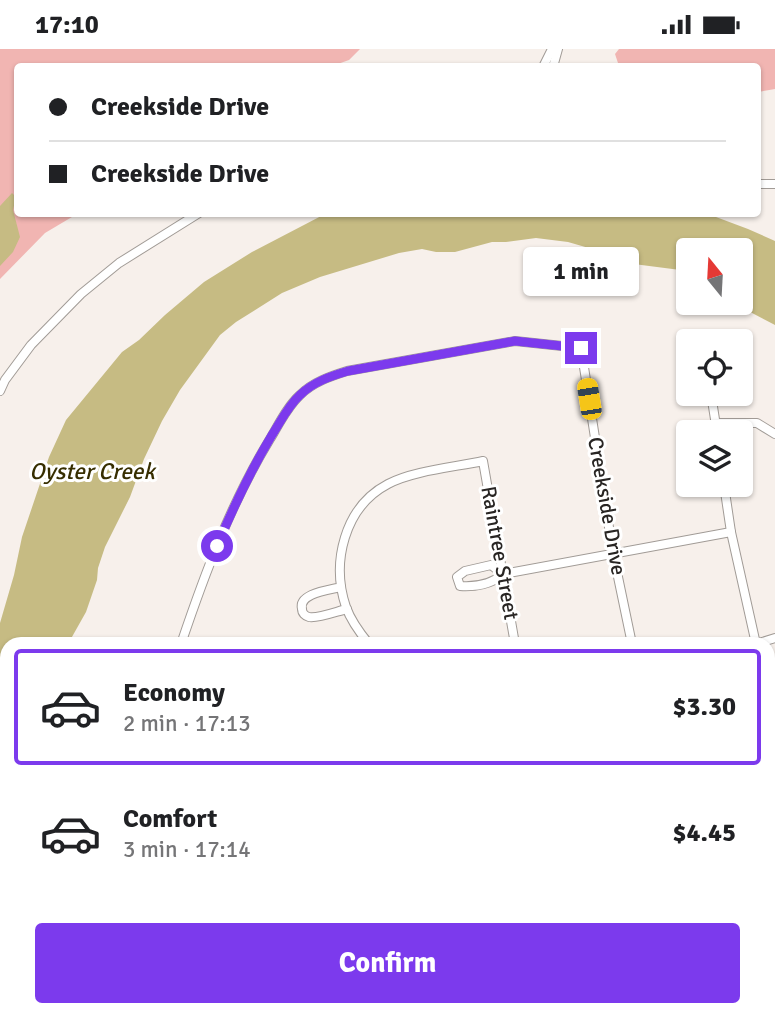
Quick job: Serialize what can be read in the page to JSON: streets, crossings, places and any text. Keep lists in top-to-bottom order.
{
  "streets": {
    "street": ["Creekside Drive", "Raintree Street"]
  },
  "water": ["Oyster Creek"],
  "north": "top",
  "page": {
    "status": "17:10",
    "banner": ["Creekside Drive", "Creekside Drive"],
    "bubble": "1 min",
    "list": [
      {
        "name": "Economy",
        "note": "2 min · 17:13",
        "value": "$3.30"
      },
      {
        "name": "Comfort",
        "note": "3 min · 17:14",
        "value": "$4.45"
      }
    ],
    "buttons": "Confirm"
  }
}
